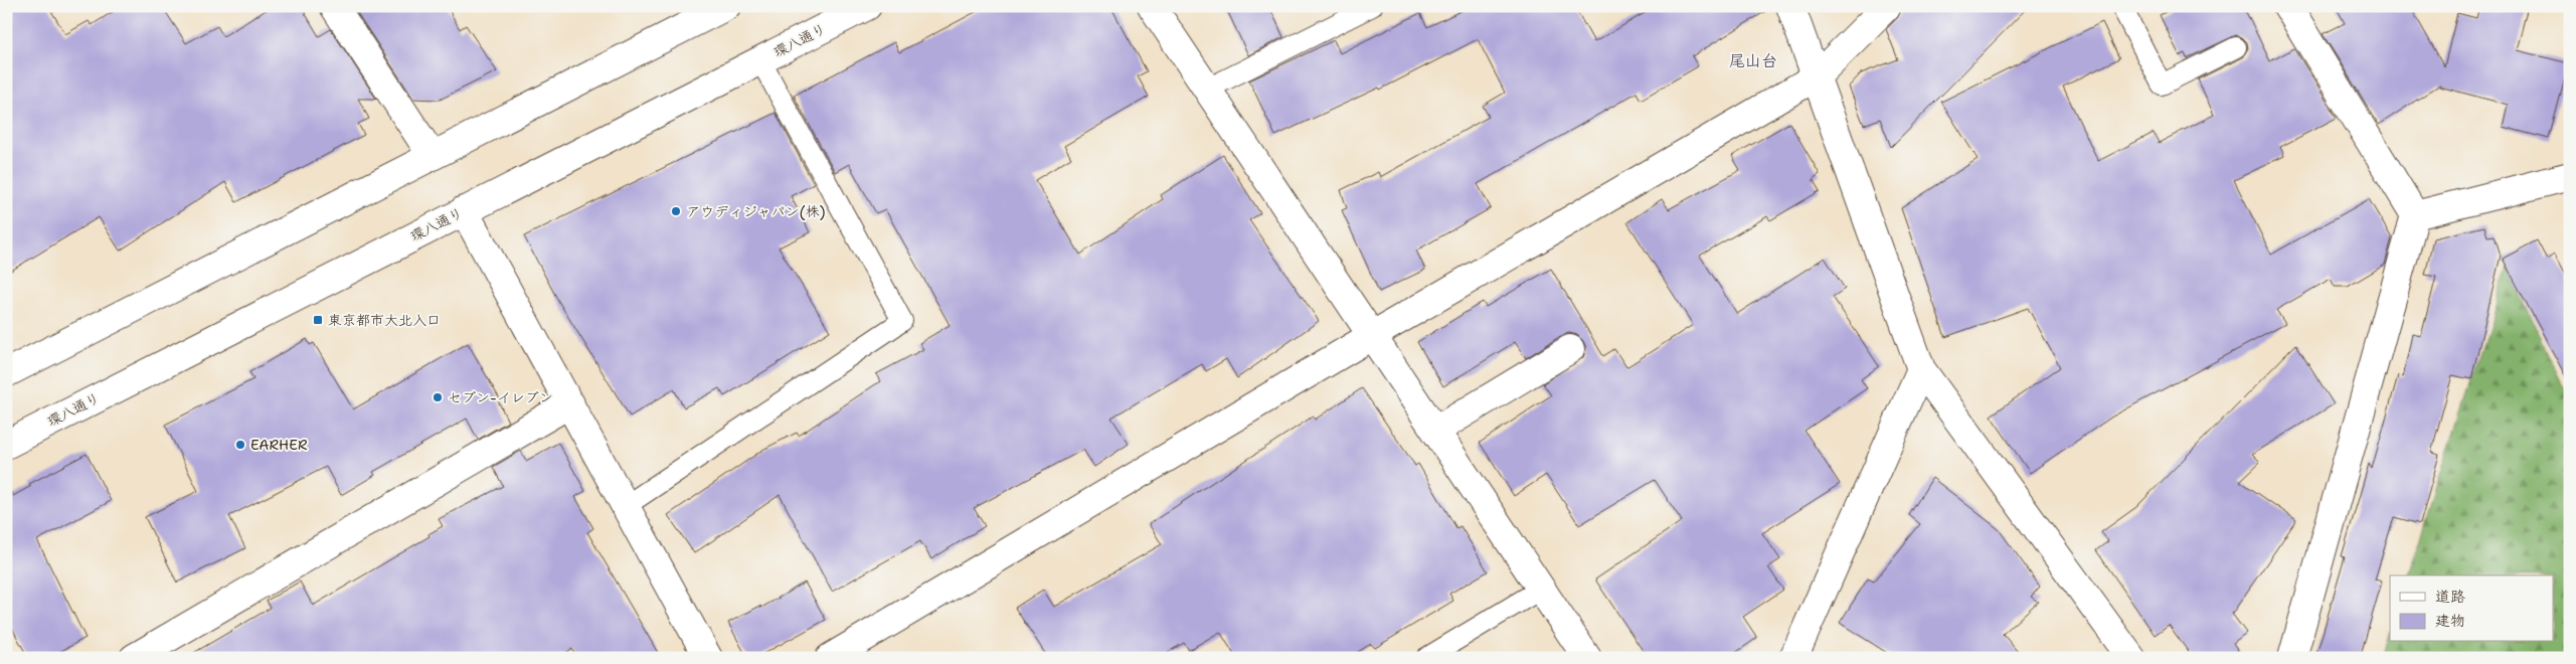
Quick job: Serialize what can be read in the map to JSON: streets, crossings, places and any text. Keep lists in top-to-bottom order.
{
  "streets": {
    "street": ["環八通り"]
  },
  "districts": ["尾山台"],
  "places": {
    "other": ["アウディジャパン(株)", "セブン-イレブン", "EARHER"],
    "transit": ["東京都市大北入口"]
  },
  "legend": ["道路", "建物"]
}
